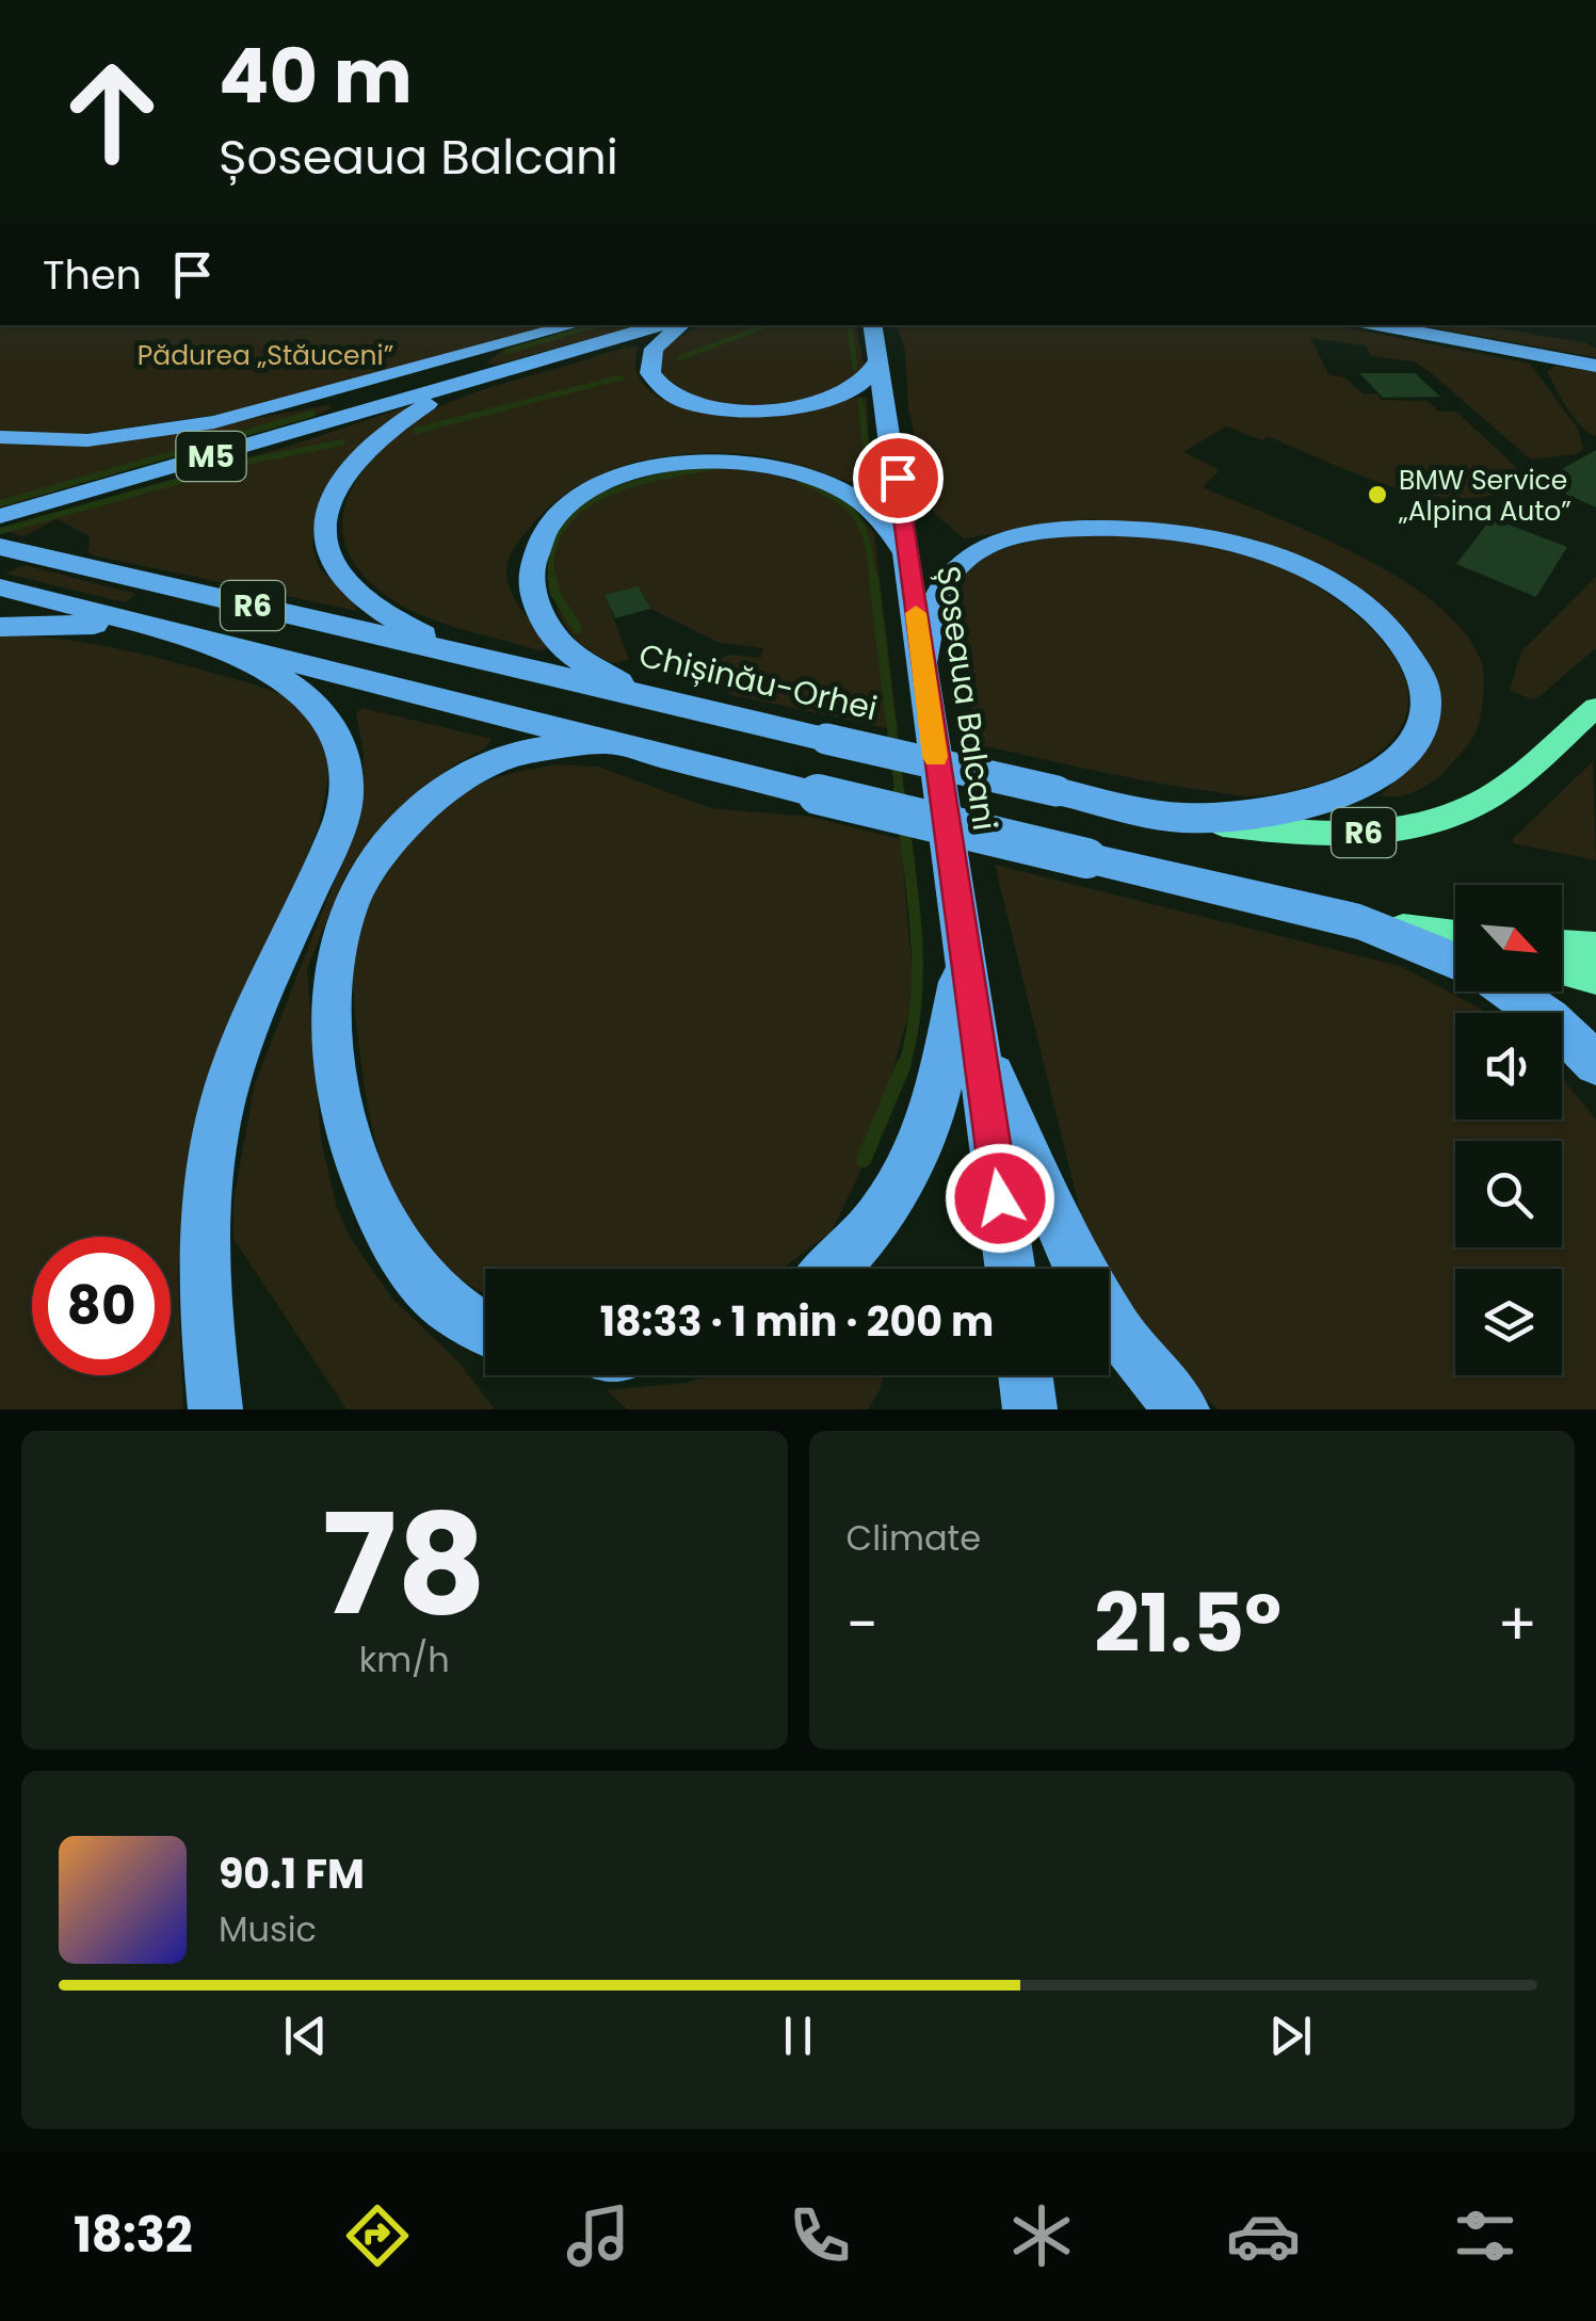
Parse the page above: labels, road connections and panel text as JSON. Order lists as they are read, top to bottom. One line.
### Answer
{"streets":{"highway":["M5","R6","Chișinău-Orhei","Șoseaua Balcani"]},"parks":["Pădurea „Stăuceni”"],"places":["BMW Service „Alpina Auto”"],"north":"bottom right","page":{"turn":["40 m","Șoseaua Balcani"],"then":"Then","limit":"80","trip":"18:33 · 1 min · 200 m","tile":[["78","km/h"],"Climate"],"heat":["−","21.5°","+"],"song":["90.1 FM","Music"],"tabs":"18:32"}}
